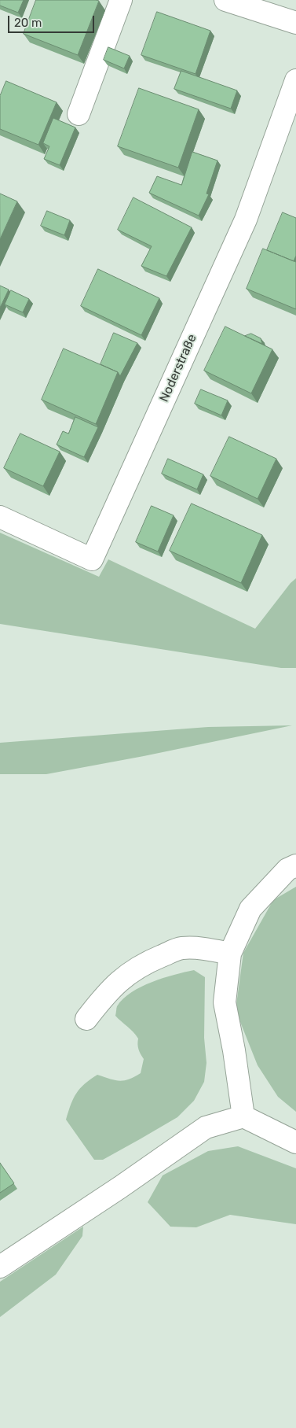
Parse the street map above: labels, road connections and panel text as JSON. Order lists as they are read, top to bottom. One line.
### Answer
{"streets":{"street":["Noderstraße"]},"scale_bar":"20 m"}
